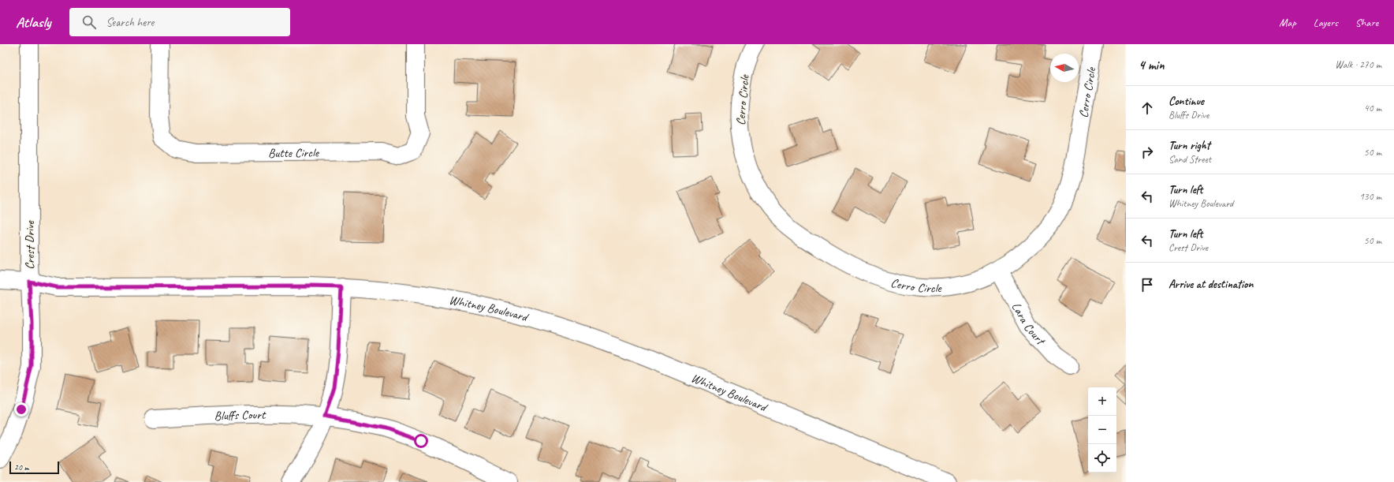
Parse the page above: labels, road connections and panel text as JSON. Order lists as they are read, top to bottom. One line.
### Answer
{"streets":{"street":["Cerro Circle","Butte Circle","Crest Drive","Whitney Boulevard","Lara Court","Bluffs Court"]},"crossings":[["Cerro Circle","Lara Court"],["Crest Drive","Whitney Boulevard"]],"scale_bar":"20 m","north":"left","page":{"header":"Atlasly","search":"Search here","nav":["Map","Layers","Share"],"heading":["4 min","Walk · 270 m"],"list":[["Continue","Bluffs Drive","40 m"],["Turn right","Sand Street","50 m"],["Turn left","Whitney Boulevard","130 m"],["Turn left","Crest Drive","50 m"],"Arrive at destination"],"map_buttons":["+","−"],"scale":"20 m"}}
